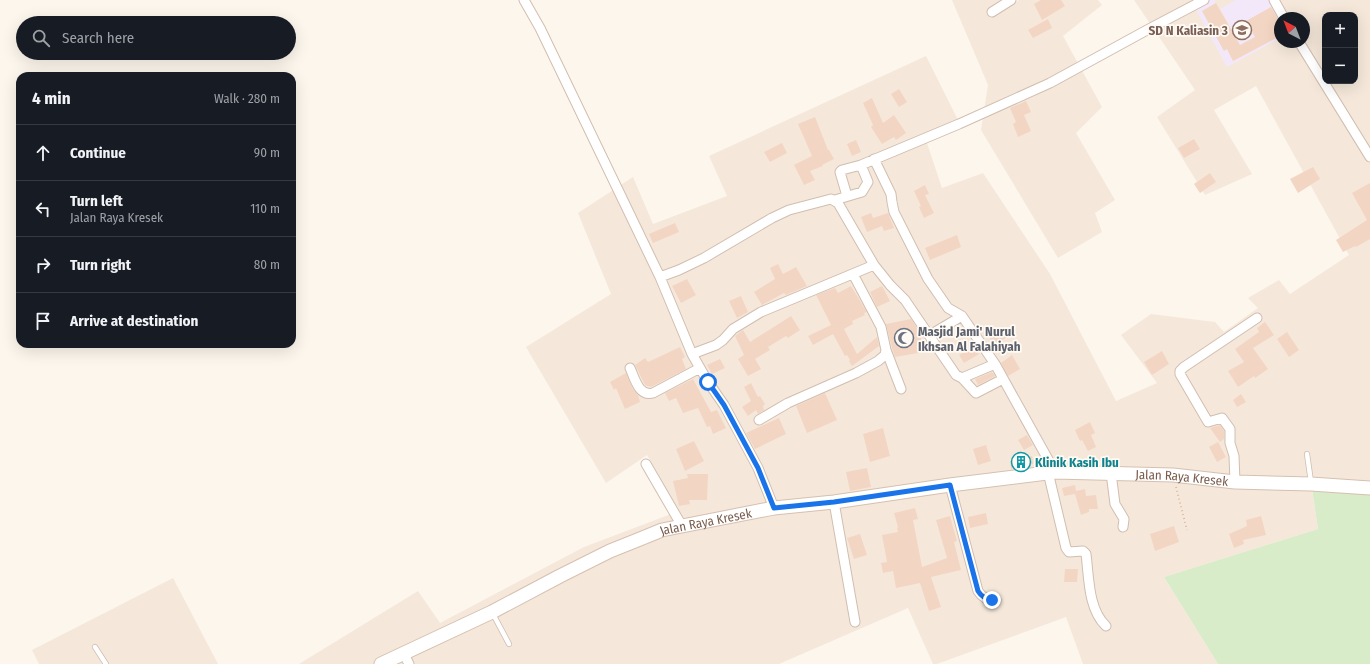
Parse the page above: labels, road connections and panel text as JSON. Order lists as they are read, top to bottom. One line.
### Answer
{"streets":{"main road":["Jalan Raya Kresek"]},"places":{"school or university":["SD N Kaliasin 3"],"mosque":["Masjid Jami' Nurul Ikhsan Al Falahiyah"],"building":["Klinik Kasih Ibu"]},"north":"top left","page":{"map_buttons":["+","−"],"search":"Search here","heading":["4 min","Walk · 280 m"],"list":[["Continue","90 m"],["Turn left","Jalan Raya Kresek","110 m"],["Turn right","80 m"],"Arrive at destination"]}}
